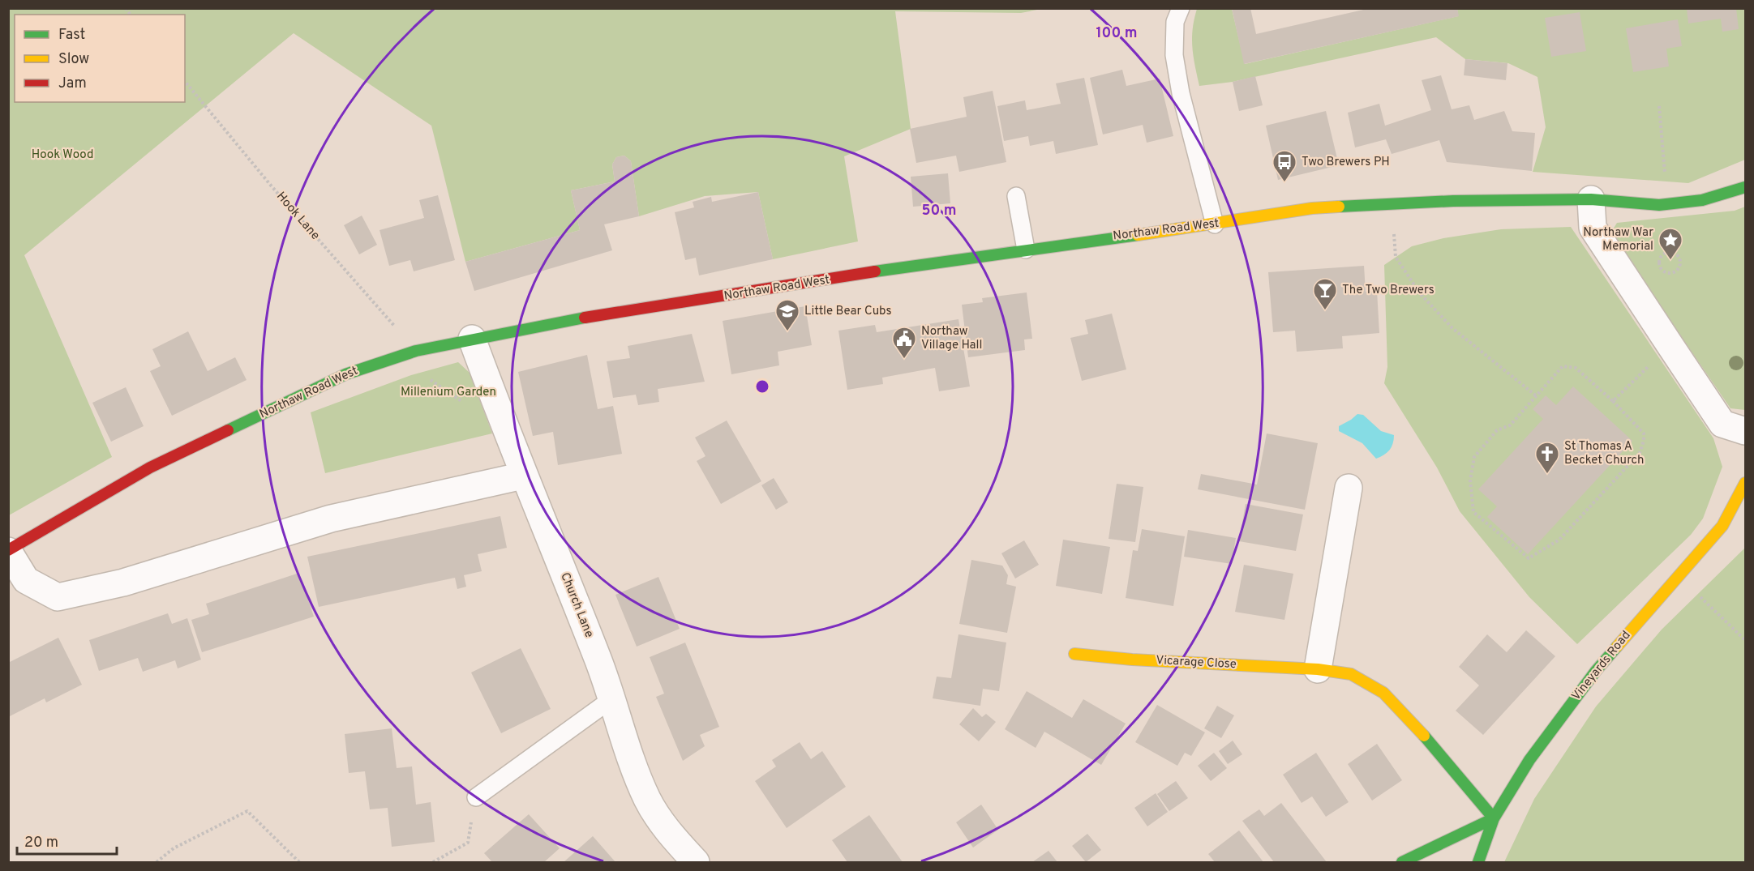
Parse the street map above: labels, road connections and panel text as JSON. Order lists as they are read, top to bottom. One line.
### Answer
{"streets":{"main road":["Northaw Road West","Vicarage Close","Vineyards Road"],"street":["Church Lane"],"path":["Hook Lane"]},"crossings":[["Hook Lane","Northaw Road West"],["Northaw Road West","Church Lane"],["Vicarage Close","Vineyards Road"]],"parks":["Hook Wood","Millenium Garden"],"places":{"bus stop":["Two Brewers PH"],"place":["Northaw War Memorial"],"bar":["The Two Brewers"],"school or university":["Little Bear Cubs"],"public building":["Northaw Village Hall"],"church":["St Thomas A Becket Church"]},"legend":["Fast","Slow","Jam"],"scale_bar":"20 m","rings":["100 m","50 m"]}
